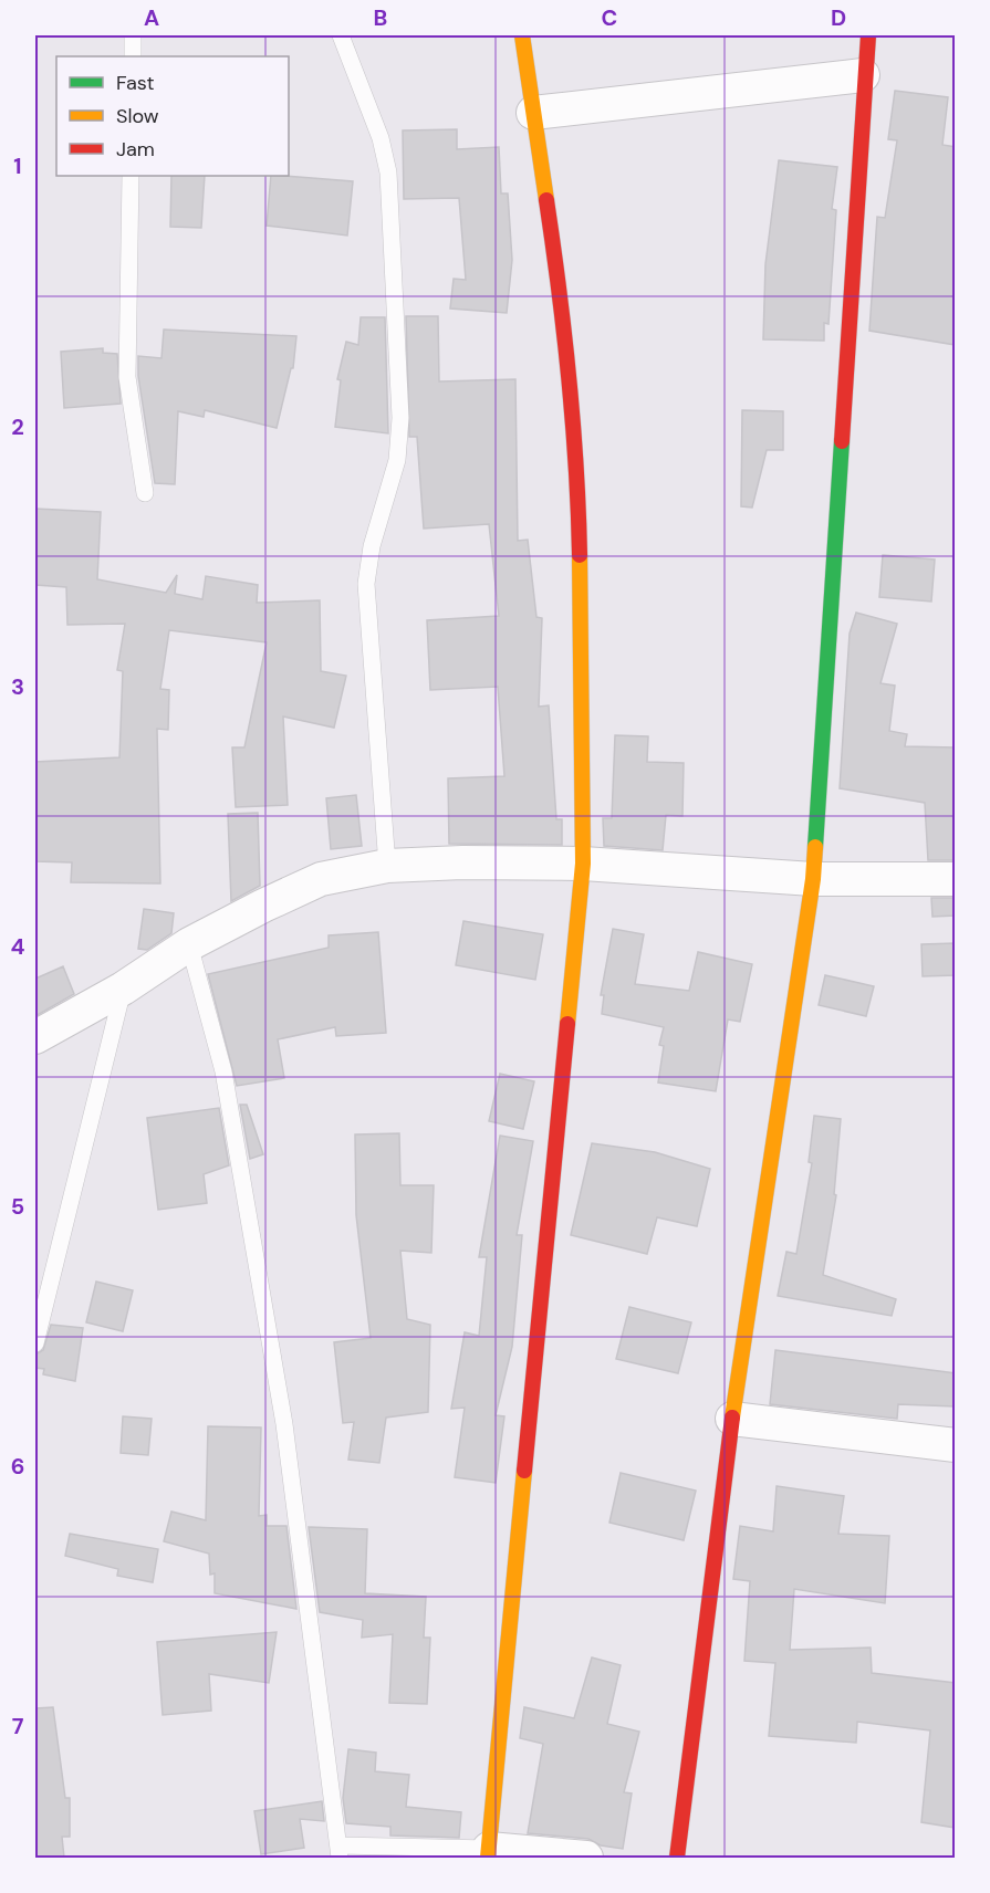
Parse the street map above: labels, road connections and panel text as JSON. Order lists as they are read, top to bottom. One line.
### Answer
{"legend":["Fast","Slow","Jam"],"grid":{"columns":["A","B","C","D"],"rows":["1","2","3","4","5","6","7"]}}
